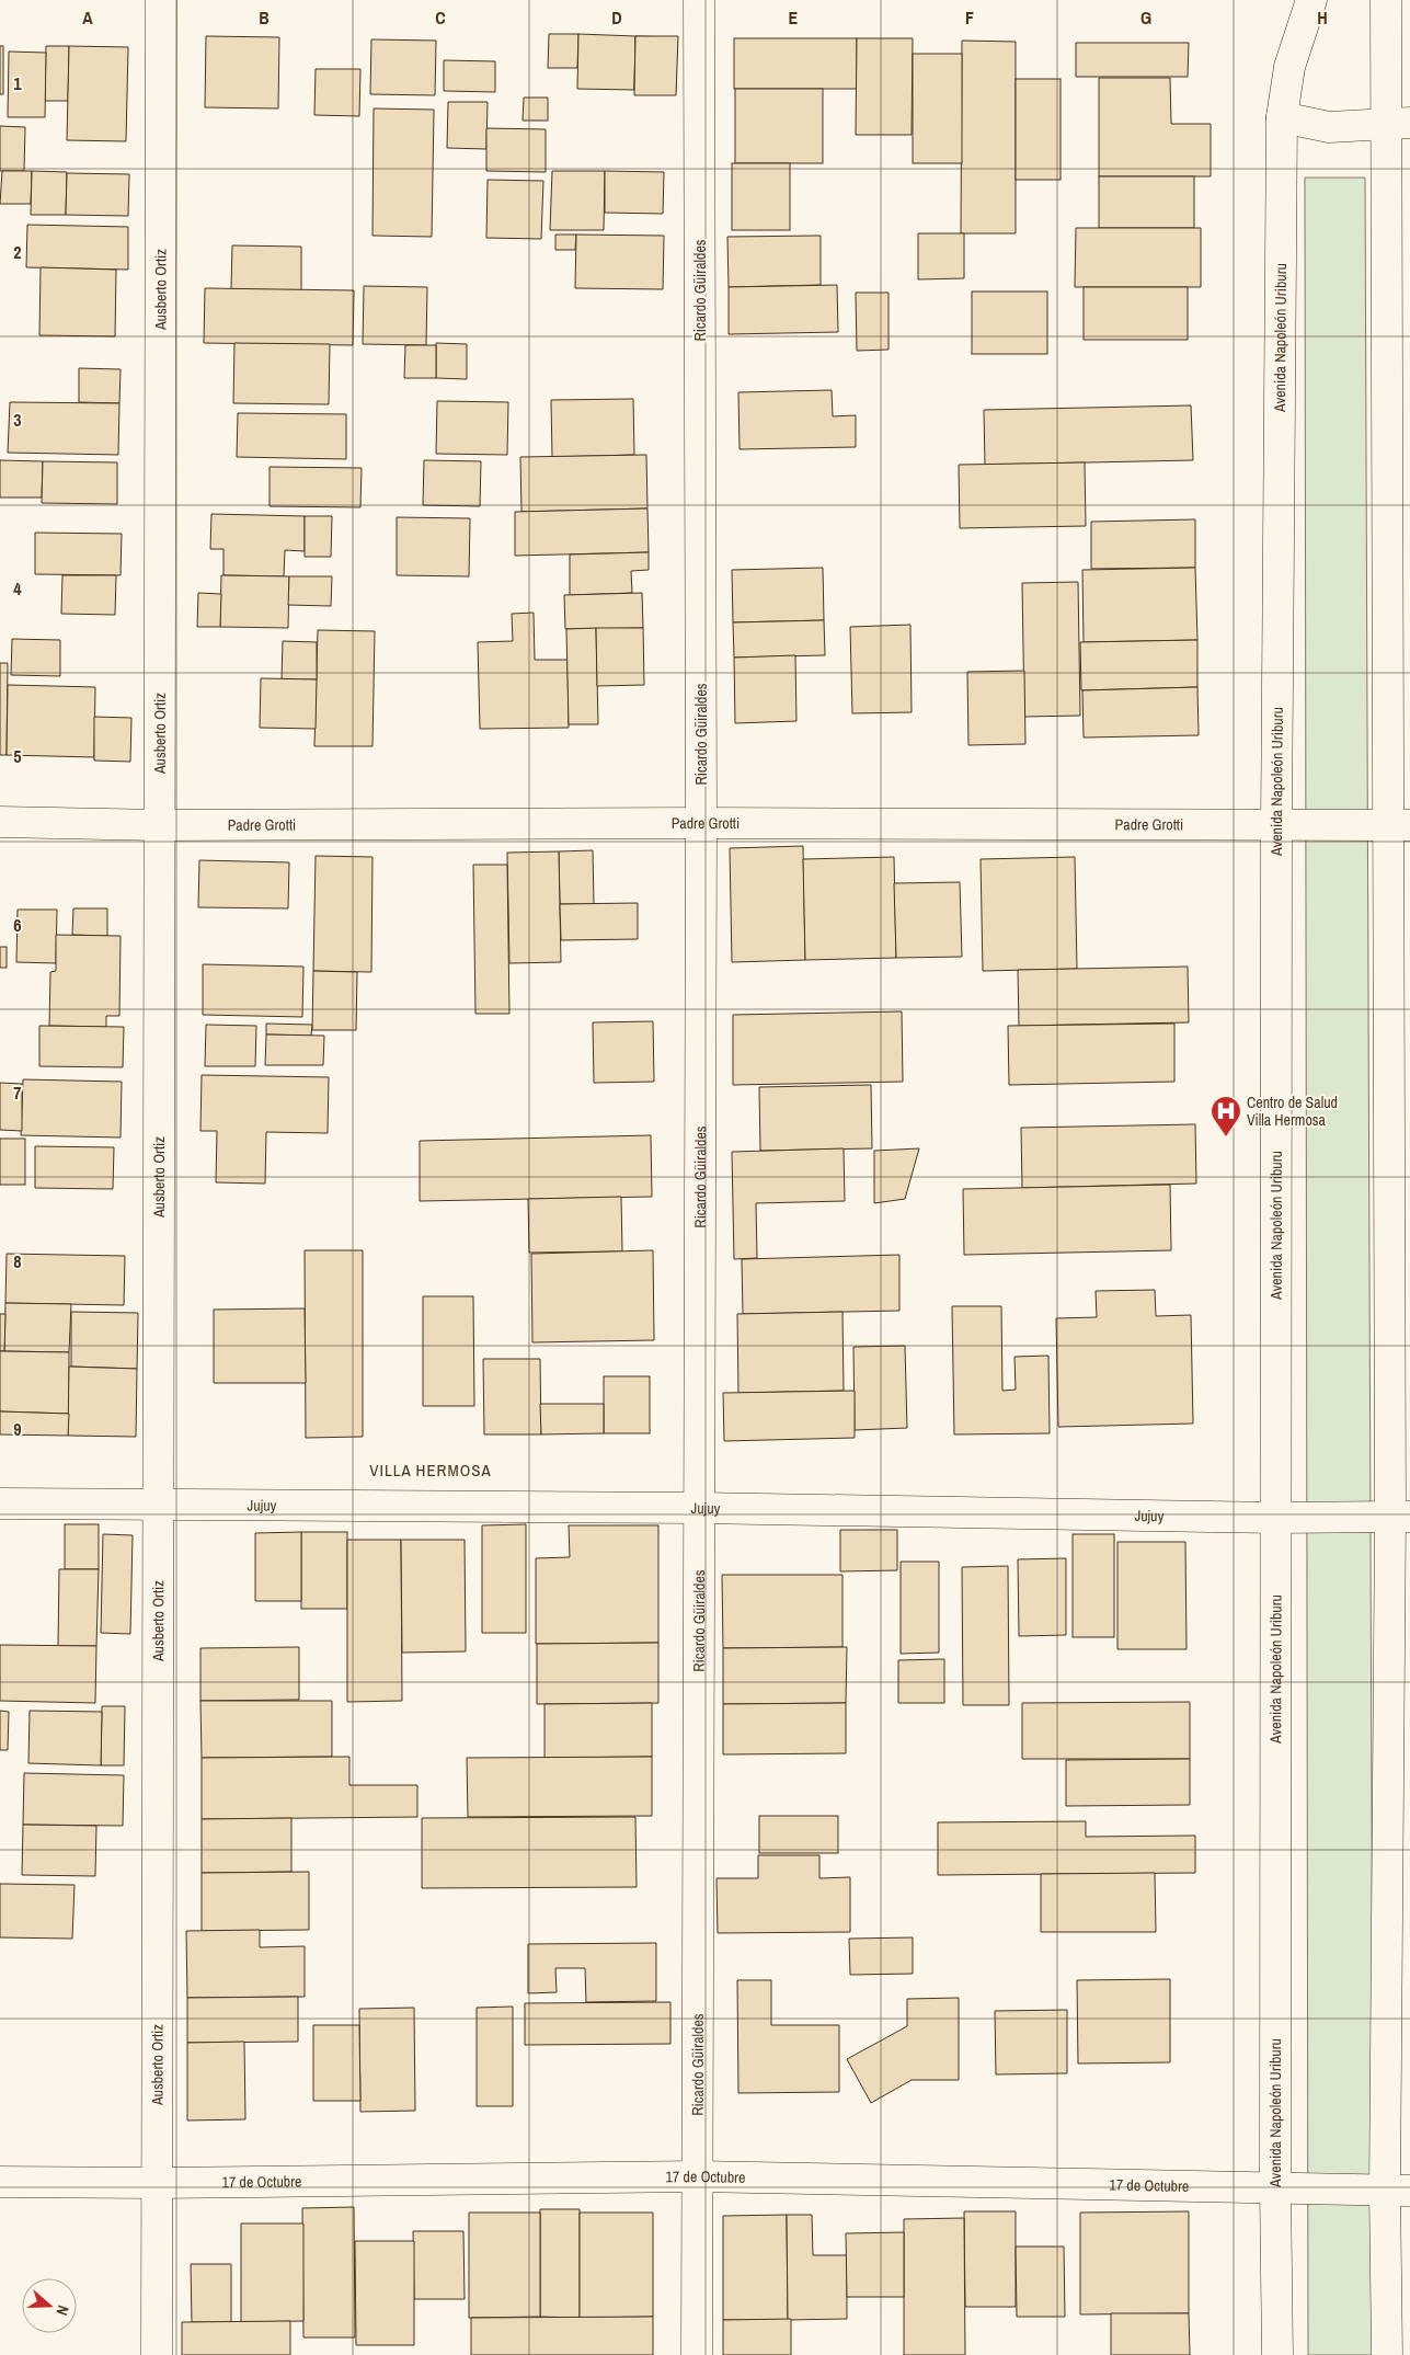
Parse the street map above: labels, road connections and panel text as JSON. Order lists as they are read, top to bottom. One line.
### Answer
{"streets":{"street":["Ausberto Ortiz","Ricardo Güiraldes","Avenida Napoleón Uriburu","Padre Grotti","Jujuy","17 de Octubre"]},"crossings":[["Ausberto Ortiz","Padre Grotti"],["Ausberto Ortiz","Jujuy"],["Ausberto Ortiz","17 de Octubre"],["Ricardo Güiraldes","Padre Grotti"],["Ricardo Güiraldes","Jujuy"],["Ricardo Güiraldes","17 de Octubre"],["Avenida Napoleón Uriburu","Padre Grotti"],["Avenida Napoleón Uriburu","Jujuy"],["Avenida Napoleón Uriburu","17 de Octubre"]],"districts":["VILLA HERMOSA"],"places":{"hospital":["Centro de Salud Villa Hermosa"]},"north":"right","grid":{"columns":["A","B","C","D","E","F","G","H"],"rows":["1","2","3","4","5","6","7","8","9"]}}
